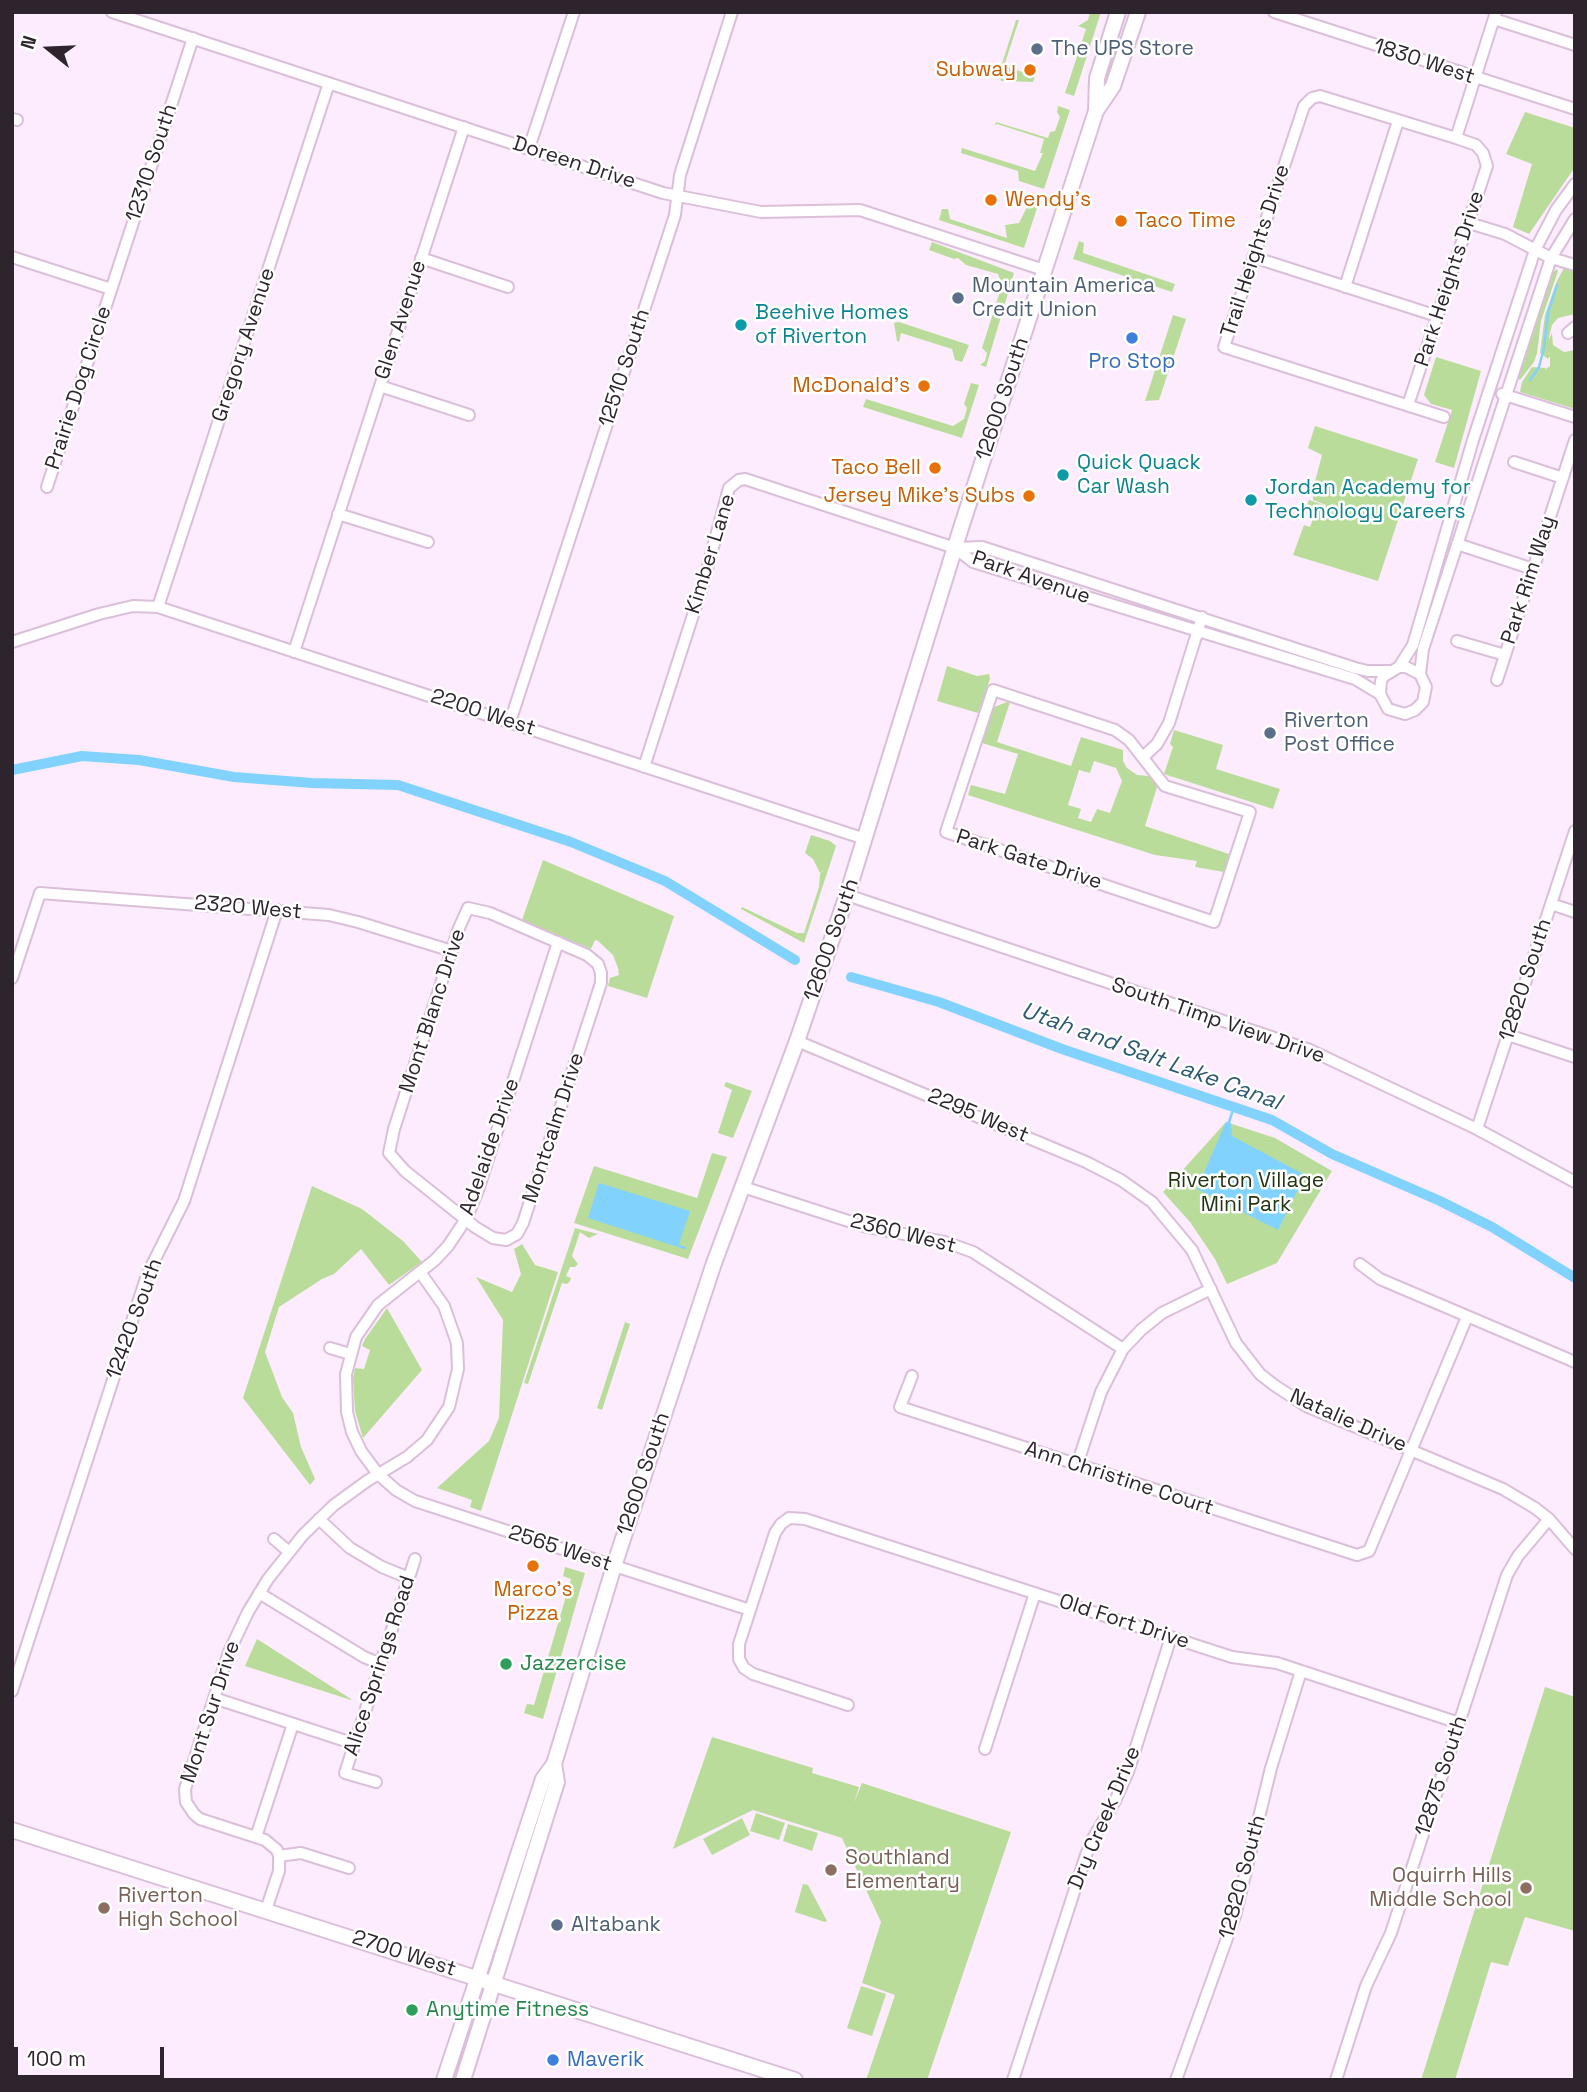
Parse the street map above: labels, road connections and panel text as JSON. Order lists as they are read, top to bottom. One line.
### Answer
{"streets":{"main road":["12600 South","2700 West"],"street":["1830 West","12310 South","Doreen Drive","Trail Heights Drive","Park Heights Drive","Glen Avenue","Gregory Avenue","12510 South","Prairie Dog Circle","Kimber Lane","Park Avenue","Park Rim Way","2200 West","Park Gate Drive","2320 West","12820 South","Mont Blanc Drive","South Timp View Drive","2295 West","Montcalm Drive","Adelaide Drive","2360 West","12420 South","Natalie Drive","Ann Christine Court","2565 West","Old Fort Drive","Alice Springs Road","Mont Sur Drive","12875 South","Dry Creek Drive"]},"crossings":[["12310 South","Doreen Drive"],["12310 South","Prairie Dog Circle"],["Doreen Drive","Glen Avenue"],["Doreen Drive","Gregory Avenue"],["Doreen Drive","12510 South"],["Doreen Drive","12600 South"],["Trail Heights Drive","Park Heights Drive"],["Glen Avenue","2200 West"],["Gregory Avenue","2200 West"],["12510 South","2200 West"],["12600 South","Kimber Lane"],["12600 South","Park Avenue"],["12600 South","2200 West"],["12600 South","South Timp View Drive"],["12600 South","2295 West"],["12600 South","2360 West"],["12600 South","2565 West"],["12600 South","2700 West"],["Kimber Lane","Park Avenue"],["Kimber Lane","2200 West"],["2320 West","Mont Blanc Drive"],["2320 West","12420 South"],["12820 South","South Timp View Drive"],["12820 South","Old Fort Drive"],["Mont Blanc Drive","Montcalm Drive"],["Mont Blanc Drive","Adelaide Drive"],["2295 West","Natalie Drive"],["Montcalm Drive","Adelaide Drive"],["Adelaide Drive","2565 West"],["Adelaide Drive","Mont Sur Drive"],["Natalie Drive","Ann Christine Court"],["Natalie Drive","12875 South"],["2565 West","Old Fort Drive"],["2565 West","Mont Sur Drive"],["Old Fort Drive","12875 South"],["Old Fort Drive","Dry Creek Drive"]],"water":["Utah and Salt Lake Canal"],"parks":["Riverton Village Mini Park"],"places":["The UPS Store","Subway","Wendy's","Taco Time","Mountain America Credit Union","Beehive Homes of Riverton","Pro Stop","McDonald's","Taco Bell","Quick Quack Car Wash","Jersey Mike's Subs","Jordan Academy for Technology Careers","Riverton Post Office","Marco's Pizza","Jazzercise","Southland Elementary","Oquirrh Hills Middle School","Riverton High School","Altabank","Anytime Fitness","Maverik"],"scale_bar":"100 m","north":"left"}
